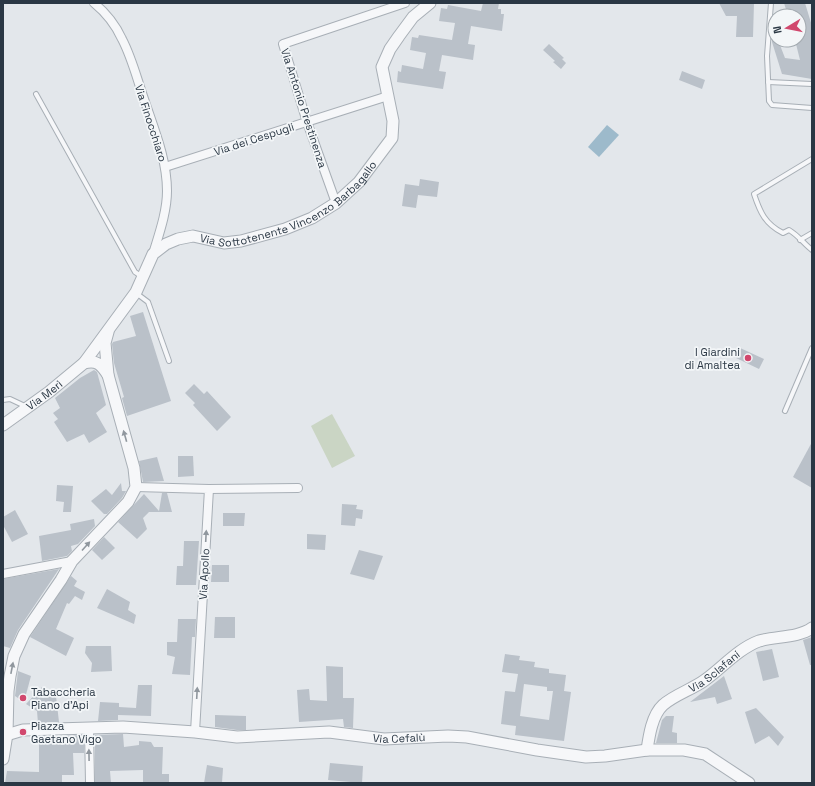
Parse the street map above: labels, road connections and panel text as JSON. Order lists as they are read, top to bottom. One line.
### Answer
{"streets":{"street":["Via Antonio Prestinenza","Via Finocchiaro","Via dei Cespugli","Via Sottotenente Vincenzo Barbagallo","Via Merì","Via Apollo","Via Sclafani","Via Cefalù"]},"crossings":[["Via Antonio Prestinenza","Via dei Cespugli"],["Via Antonio Prestinenza","Via Sottotenente Vincenzo Barbagallo"],["Via Finocchiaro","Via dei Cespugli"],["Via Finocchiaro","Via Sottotenente Vincenzo Barbagallo"],["Via dei Cespugli","Via Sottotenente Vincenzo Barbagallo"],["Via Apollo","Via Cefalù"],["Via Sclafani","Via Cefalù"]],"one_way":["Via Apollo"],"places":["I Giardini di Amaltea","Tabaccheria Piano d'Api","Piazza Gaetano Vigo"],"north":"left"}
